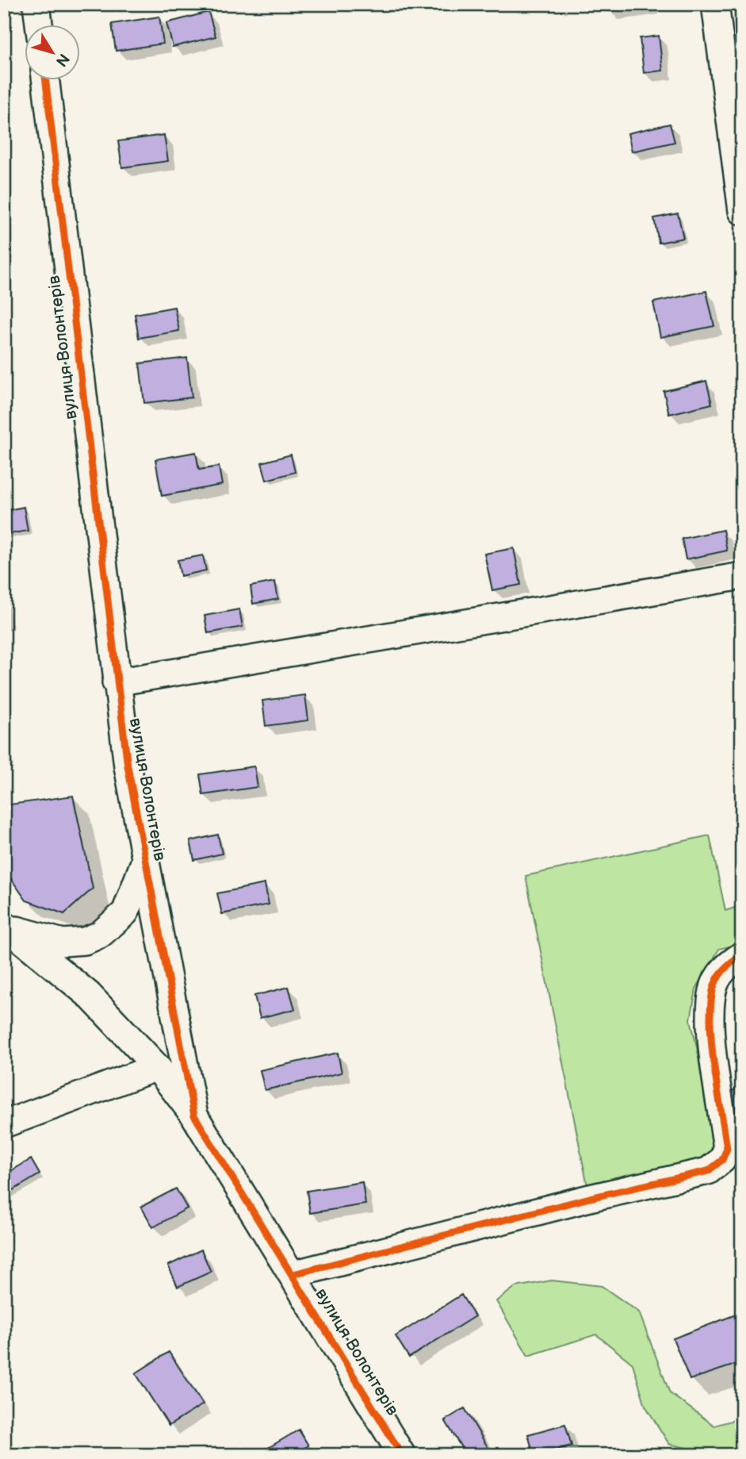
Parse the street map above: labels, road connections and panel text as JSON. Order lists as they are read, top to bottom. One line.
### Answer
{"streets":{"street":["вулиця Волонтерів"]},"north":"bottom right"}
